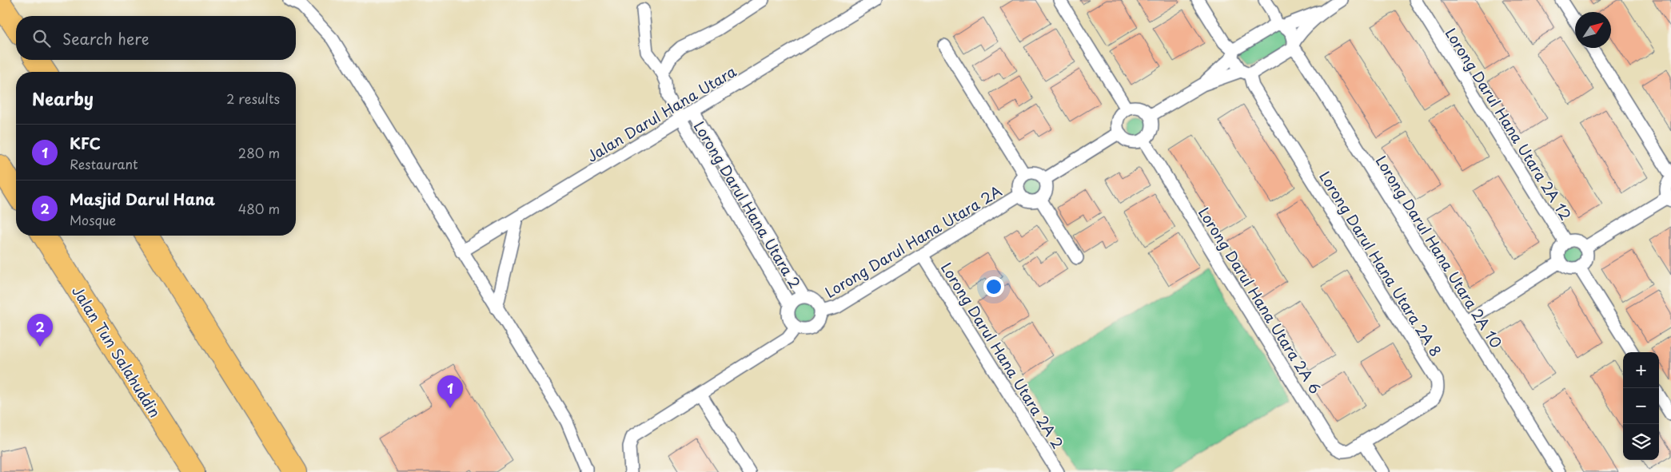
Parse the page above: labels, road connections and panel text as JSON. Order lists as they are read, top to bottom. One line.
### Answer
{"streets":{"highway":["Jalan Tun Salahuddin"],"street":["Jalan Darul Hana Utara","Lorong Darul Hana Utara 2A 12","Lorong Darul Hana Utara 2","Lorong Darul Hana Utara 2A","Lorong Darul Hana Utara 2A 10","Lorong Darul Hana Utara 2A 8","Lorong Darul Hana Utara 2A 6","Lorong Darul Hana Utara 2A 2"]},"crossings":[["Jalan Darul Hana Utara","Lorong Darul Hana Utara 2"],["Lorong Darul Hana Utara 2","Lorong Darul Hana Utara 2A"],["Lorong Darul Hana Utara 2A","Lorong Darul Hana Utara 2A 2"],["Lorong Darul Hana Utara 2A 8","Lorong Darul Hana Utara 2A 6"]],"north":"top right","page":{"search":"Search here","heading":["Nearby","2 results"],"list":[{"mark":"1","name":"KFC","note":"Restaurant","value":"280 m"},{"mark":"2","name":"Masjid Darul Hana","note":"Mosque","value":"480 m"}],"pins":["2","1"],"map_buttons":["+","−"]}}
